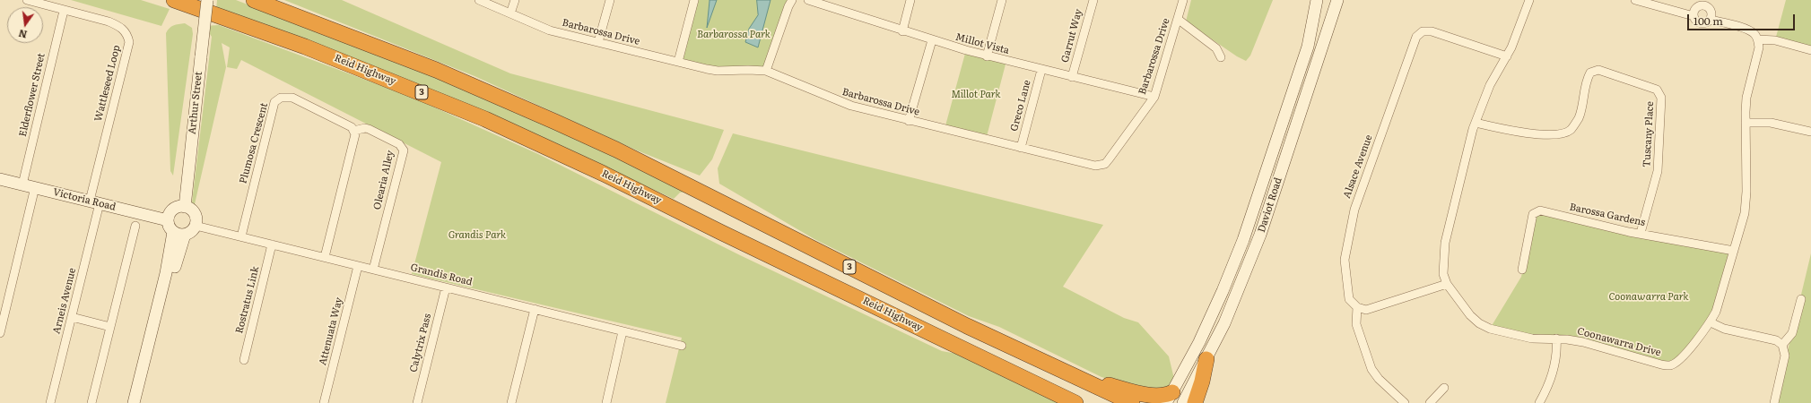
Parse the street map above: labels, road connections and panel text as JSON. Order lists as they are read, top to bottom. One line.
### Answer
{"streets":{"highway":["Reid Highway","3"],"street":["Barbarossa Drive","Garrut Way","Millot Vista","Wattleseed Loop","Elderflower Street","Arthur Street","Greco Lane","Tuscany Place","Plumosa Crescent","Alsace Avenue","Olearia Alley","Victoria Road","Daviot Road","Barossa Gardens","Grandis Road","Rostratus Link","Arneis Avenue","Attenuata Way","Coonawarra Drive","Calytrix Pass"]},"crossings":[["Barbarossa Drive","Millot Vista"],["Barbarossa Drive","Greco Lane"],["Garrut Way","Millot Vista"],["Millot Vista","Greco Lane"],["Wattleseed Loop","Elderflower Street"],["Wattleseed Loop","Victoria Road"],["Wattleseed Loop","Arneis Avenue"],["Elderflower Street","Victoria Road"],["Arthur Street","Victoria Road"],["Arthur Street","Grandis Road"],["Tuscany Place","Barossa Gardens"],["Tuscany Place","Coonawarra Drive"],["Plumosa Crescent","Olearia Alley"],["Plumosa Crescent","Grandis Road"],["Alsace Avenue","Coonawarra Drive"],["Olearia Alley","Grandis Road"],["Victoria Road","Grandis Road"],["Victoria Road","Arneis Avenue"],["Barossa Gardens","Coonawarra Drive"],["Grandis Road","Rostratus Link"],["Grandis Road","Attenuata Way"],["Grandis Road","Calytrix Pass"]],"parks":["Barbarossa Park","Millot Park","Grandis Park","Coonawarra Park"],"scale_bar":"100 m","north":"bottom"}
